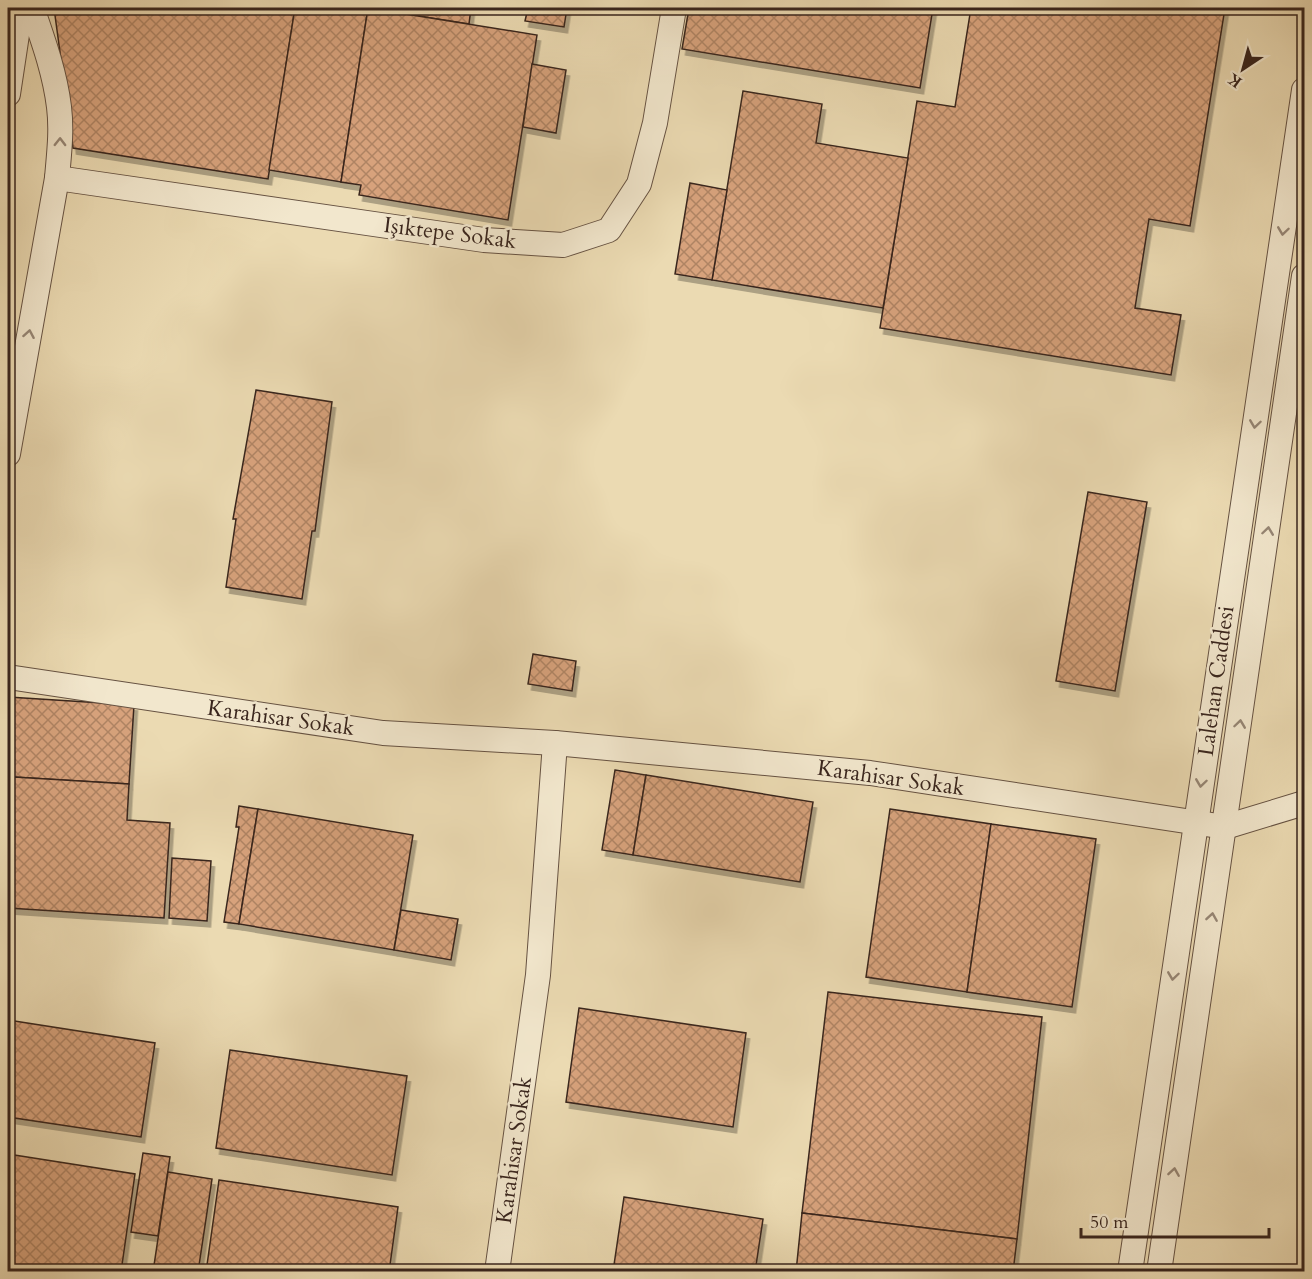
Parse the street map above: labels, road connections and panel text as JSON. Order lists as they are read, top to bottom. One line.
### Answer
{"streets":{"street":["Işıktepe Sokak","Lalehan Caddesi","Karahisar Sokak"]},"crossings":[["Lalehan Caddesi","Karahisar Sokak"]],"scale_bar":"50 m","north":"bottom left"}
